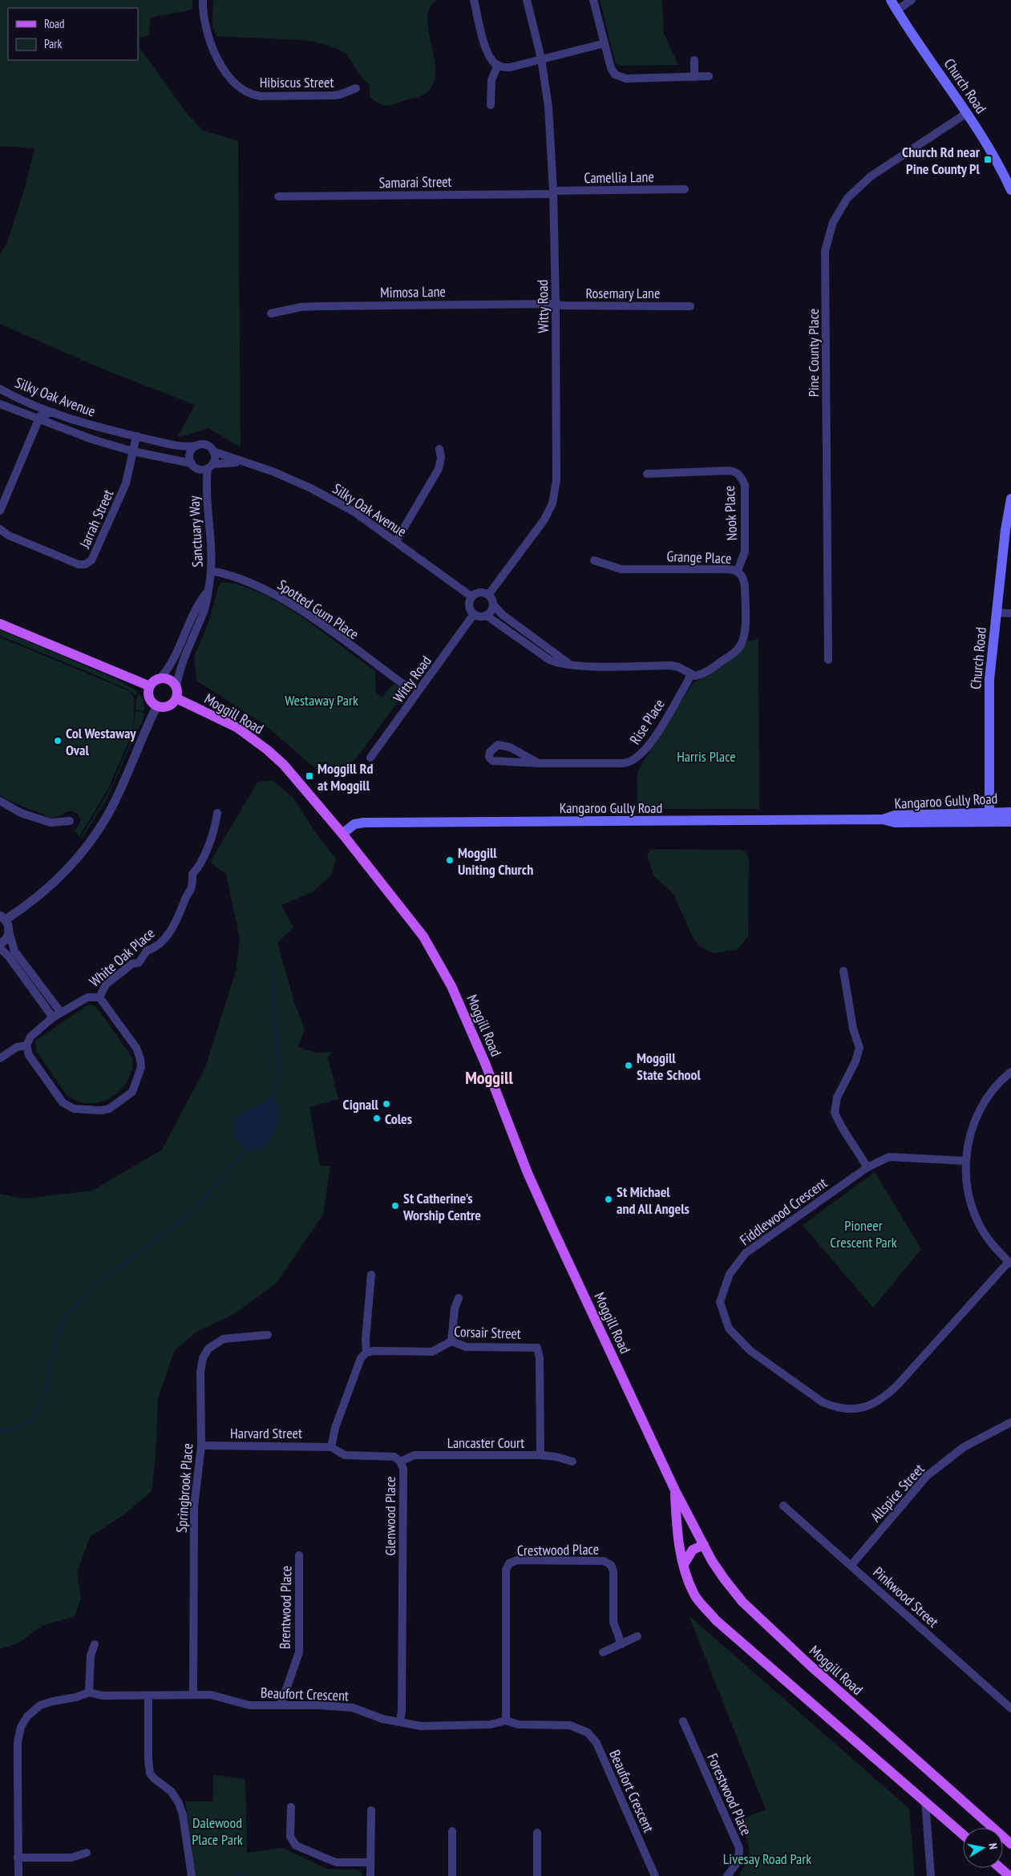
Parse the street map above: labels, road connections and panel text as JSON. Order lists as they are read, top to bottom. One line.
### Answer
{"streets":{"main road":["Church Road","Moggill Road","Kangaroo Gully Road"],"street":["Hibiscus Street","Camellia Lane","Samarai Street","Mimosa Lane","Rosemary Lane","Witty Road","Pine County Place","Silky Oak Avenue","Nook Place","Jarrah Street","Sanctuary Way","Grange Place","Spotted Gum Place","Rise Place","White Oak Place","Fiddlewood Crescent","Corsair Street","Harvard Street","Lancaster Court","Springbrook Place","Allspice Street","Glenwood Place","Crestwood Place","Pinkwood Street","Brentwood Place","Beaufort Crescent","Forestwood Place"]},"crossings":[["Church Road","Pine County Place"],["Church Road","Kangaroo Gully Road"],["Camellia Lane","Samarai Street"],["Camellia Lane","Witty Road"],["Samarai Street","Witty Road"],["Mimosa Lane","Rosemary Lane"],["Mimosa Lane","Witty Road"],["Rosemary Lane","Witty Road"],["Witty Road","Silky Oak Avenue"],["Silky Oak Avenue","Jarrah Street"],["Silky Oak Avenue","Sanctuary Way"],["Nook Place","Grange Place"],["Sanctuary Way","Spotted Gum Place"],["Sanctuary Way","Moggill Road"],["Grange Place","Rise Place"],["Moggill Road","Kangaroo Gully Road"],["Corsair Street","Lancaster Court"],["Harvard Street","Springbrook Place"],["Harvard Street","Glenwood Place"],["Lancaster Court","Glenwood Place"],["Springbrook Place","Beaufort Crescent"],["Allspice Street","Pinkwood Street"],["Glenwood Place","Beaufort Crescent"],["Crestwood Place","Beaufort Crescent"],["Brentwood Place","Beaufort Crescent"]],"districts":["Moggill"],"parks":["Westaway Park","Harris Place","Pioneer Crescent Park","Dalewood Place Park","Livesay Road Park"],"places":{"transit":["Church Rd near Pine County Pl","Moggill Rd at Moggill"],"other":["Col Westaway Oval","Moggill Uniting Church","Moggill State School","Cignall","Coles","St Michael and All Angels","St Catherine's Worship Centre"]},"legend":["Road","Park"],"north":"right"}
